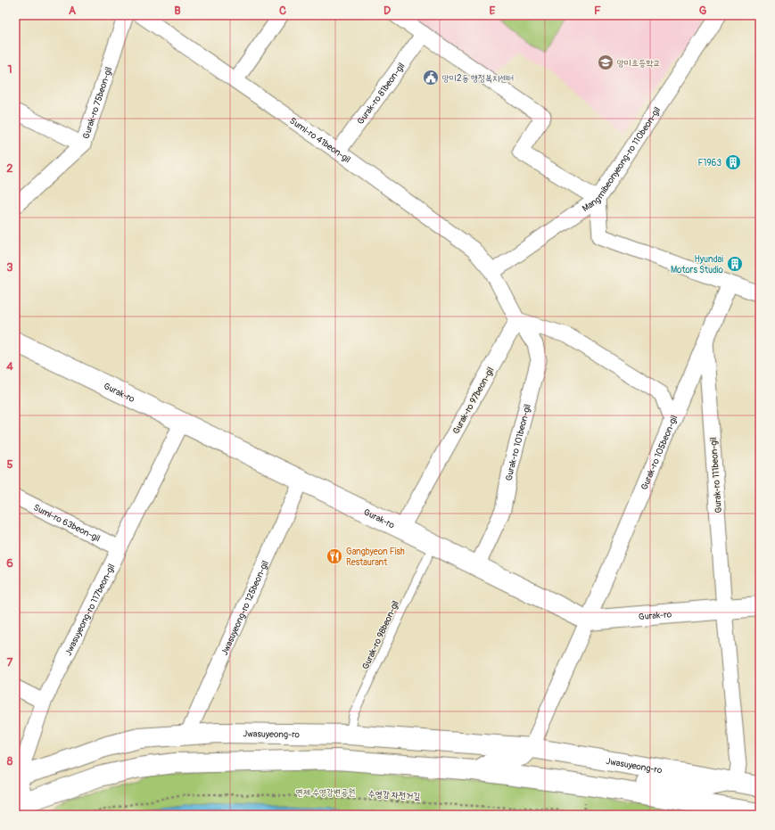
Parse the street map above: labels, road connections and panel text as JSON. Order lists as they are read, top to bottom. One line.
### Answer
{"streets":{"main road":["Gurak-ro","Jwasuyeong-ro"],"street":["Gurak-ro 81beon-gil","Gurak-ro 75beon-gil","Sumi-ro 41beon-gil","Mangmibeonyeong-ro 110beon-gil","Gurak-ro 97beon-gil","Gurak-ro 101beon-gil","Gurak-ro 105beon-gil","Gurak-ro 111beon-gil","Sumi-ro 63beon-gil","Jwasuyeong-ro 125beon-gil","Jwasuyeong-ro 117beon-gil"],"lane":["Gurak-ro 98beon-gil"],"path":["수영강 자전거길"]},"crossings":[["Gurak-ro 81beon-gil","Sumi-ro 41beon-gil"],["Sumi-ro 41beon-gil","Mangmibeonyeong-ro 110beon-gil"],["Gurak-ro","Gurak-ro 97beon-gil"],["Gurak-ro","Gurak-ro 101beon-gil"],["Gurak-ro","Gurak-ro 105beon-gil"],["Gurak-ro","Gurak-ro 111beon-gil"],["Gurak-ro","Jwasuyeong-ro 125beon-gil"],["Gurak-ro","Jwasuyeong-ro 117beon-gil"],["Gurak-ro","Gurak-ro 98beon-gil"],["Gurak-ro 97beon-gil","Gurak-ro 101beon-gil"],["Gurak-ro 105beon-gil","Gurak-ro 111beon-gil"],["Sumi-ro 63beon-gil","Jwasuyeong-ro 117beon-gil"],["Jwasuyeong-ro 125beon-gil","Jwasuyeong-ro"],["Jwasuyeong-ro 117beon-gil","Jwasuyeong-ro"],["Gurak-ro 98beon-gil","Jwasuyeong-ro"]],"parks":["연제 수영강변공원"],"places":{"school or university":["망미초등학교"],"public building":["망미2동 행정복지센터"],"building":["F1963","Hyundai Motors Studio"],"restaurant":["Gangbyeon Fish Restaurant"]},"grid":{"columns":["A","B","C","D","E","F","G"],"rows":["1","2","3","4","5","6","7","8"]}}
